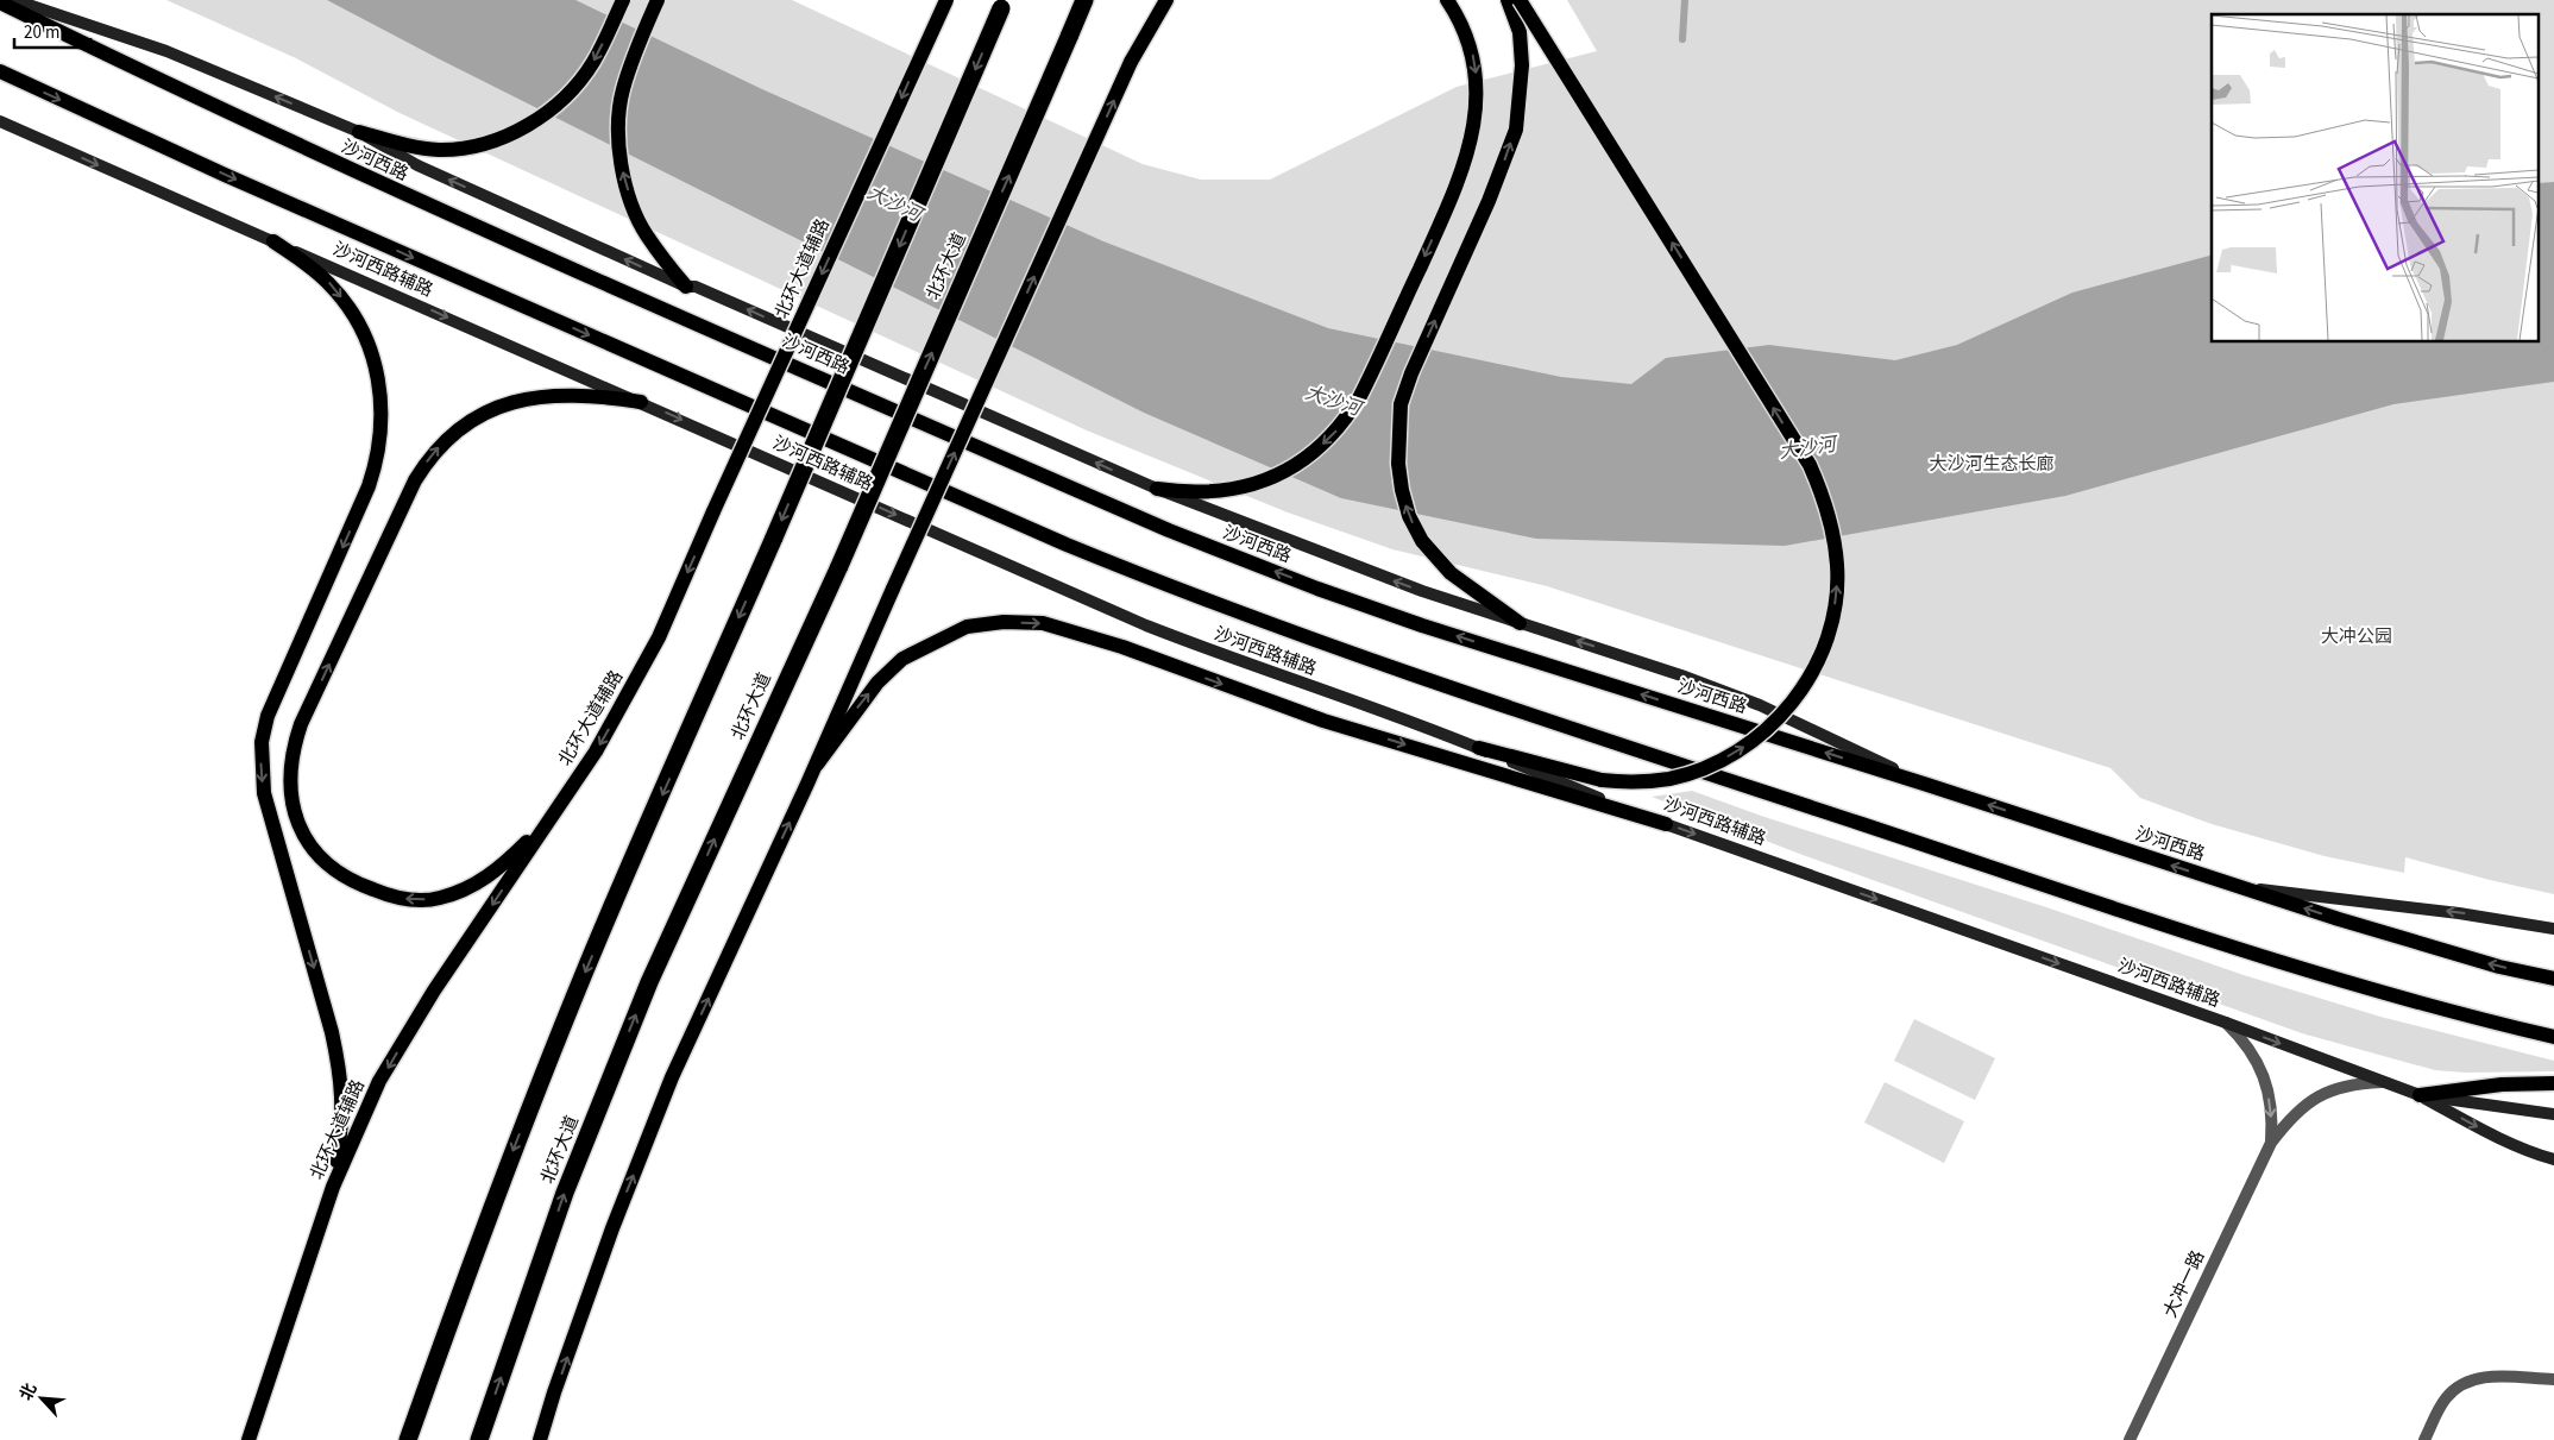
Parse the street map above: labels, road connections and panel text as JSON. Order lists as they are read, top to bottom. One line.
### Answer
{"streets":{"highway":["北环大道"],"main road":["沙河西路","北环大道辅路","沙河西路辅路"],"street":["大冲一路"]},"crossings":[["沙河西路辅路","大冲一路"]],"one_way":["北环大道辅路"],"water":["大沙河"],"parks":["大沙河生态长廊","大冲公园"],"scale_bar":"20 m","north":"top left"}
